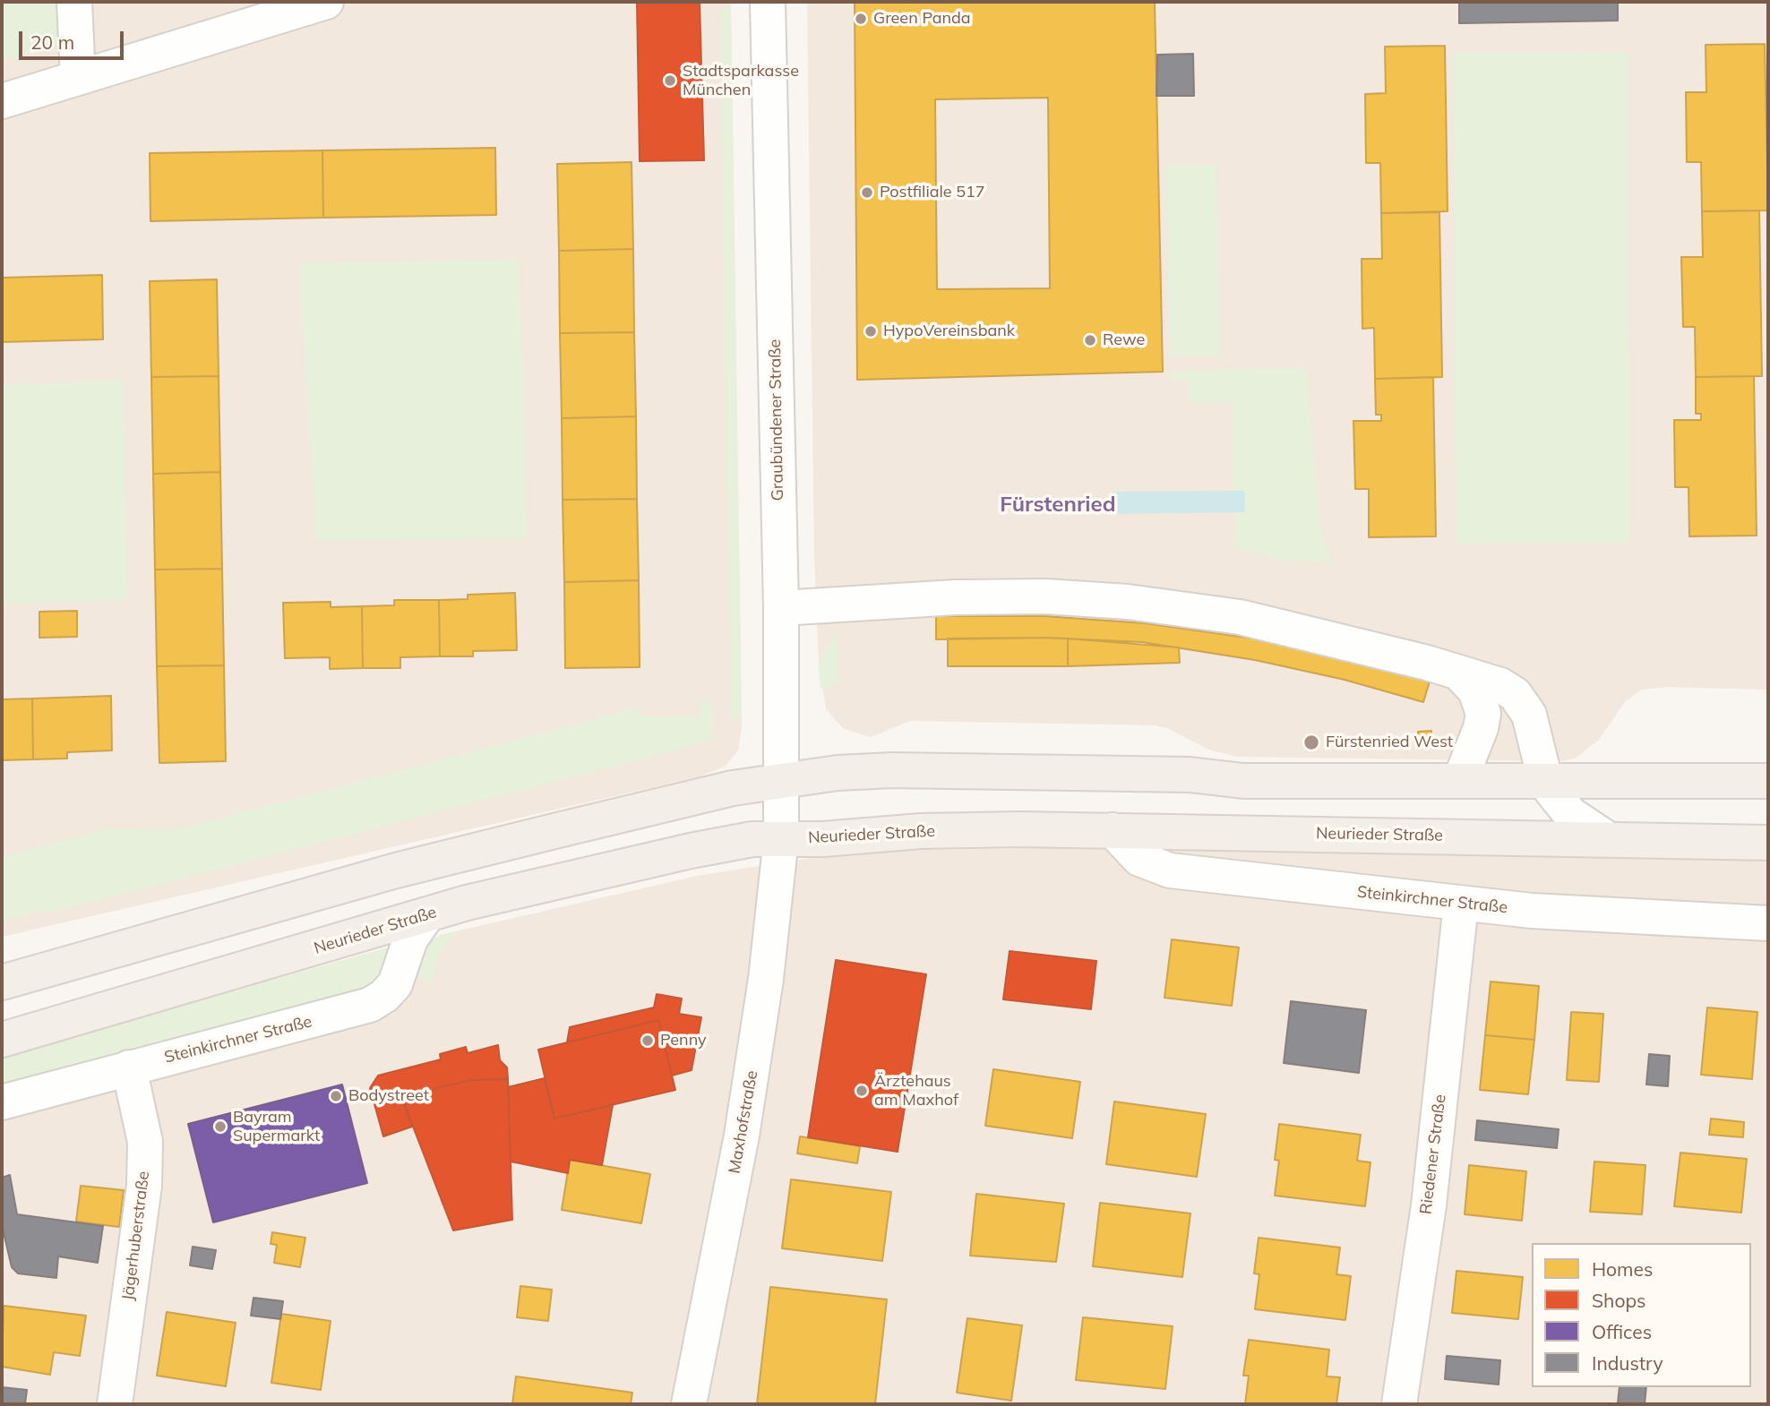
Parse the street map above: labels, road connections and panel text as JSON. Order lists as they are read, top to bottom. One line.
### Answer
{"streets":{"main road":["Neurieder Straße"],"street":["Graubündener Straße","Steinkirchner Straße","Maxhofstraße","Riedener Straße","Jägerhuberstraße"]},"crossings":[["Graubündener Straße","Neurieder Straße"],["Graubündener Straße","Maxhofstraße"],["Neurieder Straße","Steinkirchner Straße"],["Neurieder Straße","Maxhofstraße"],["Steinkirchner Straße","Riedener Straße"],["Steinkirchner Straße","Jägerhuberstraße"]],"districts":["Fürstenried"],"places":["Green Panda","Stadtsparkasse München","Postfiliale 517","HypoVereinsbank","Rewe","Fürstenried West","Penny","Ärztehaus am Maxhof","Bodystreet","Bayram Supermarkt"],"legend":["Homes","Shops","Offices","Industry"],"scale_bar":"20 m"}
